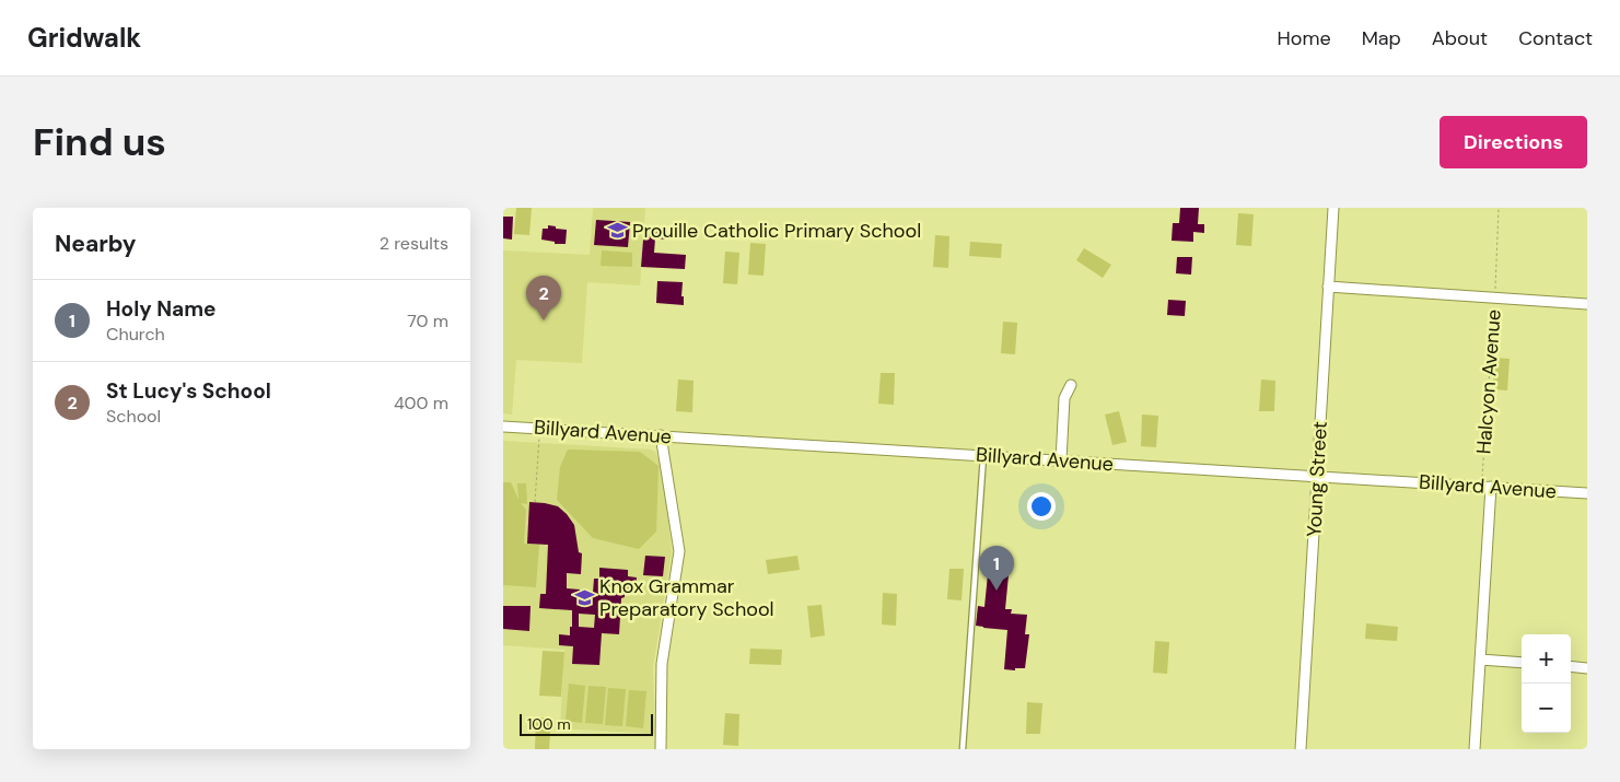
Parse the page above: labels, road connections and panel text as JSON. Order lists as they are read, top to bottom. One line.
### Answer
{"streets":{"street":["Billyard Avenue","Young Street"],"path":["Halcyon Avenue"]},"crossings":[["Halcyon Avenue","Billyard Avenue"],["Billyard Avenue","Young Street"]],"places":{"school or university":["Prouille Catholic Primary School","Knox Grammar Preparatory School"]},"scale_bar":"100 m","page":{"header":"Gridwalk","nav":["Home","Map","About","Contact"],"buttons":"Directions","title":"Find us","heading":["Nearby","2 results"],"pins":["2","1"],"list":[{"mark":"1","name":"Holy Name","note":"Church","value":"70 m"},{"mark":"2","name":"St Lucy's School","note":"School","value":"400 m"}],"map_buttons":["+","−"],"scale":"100 m"}}
